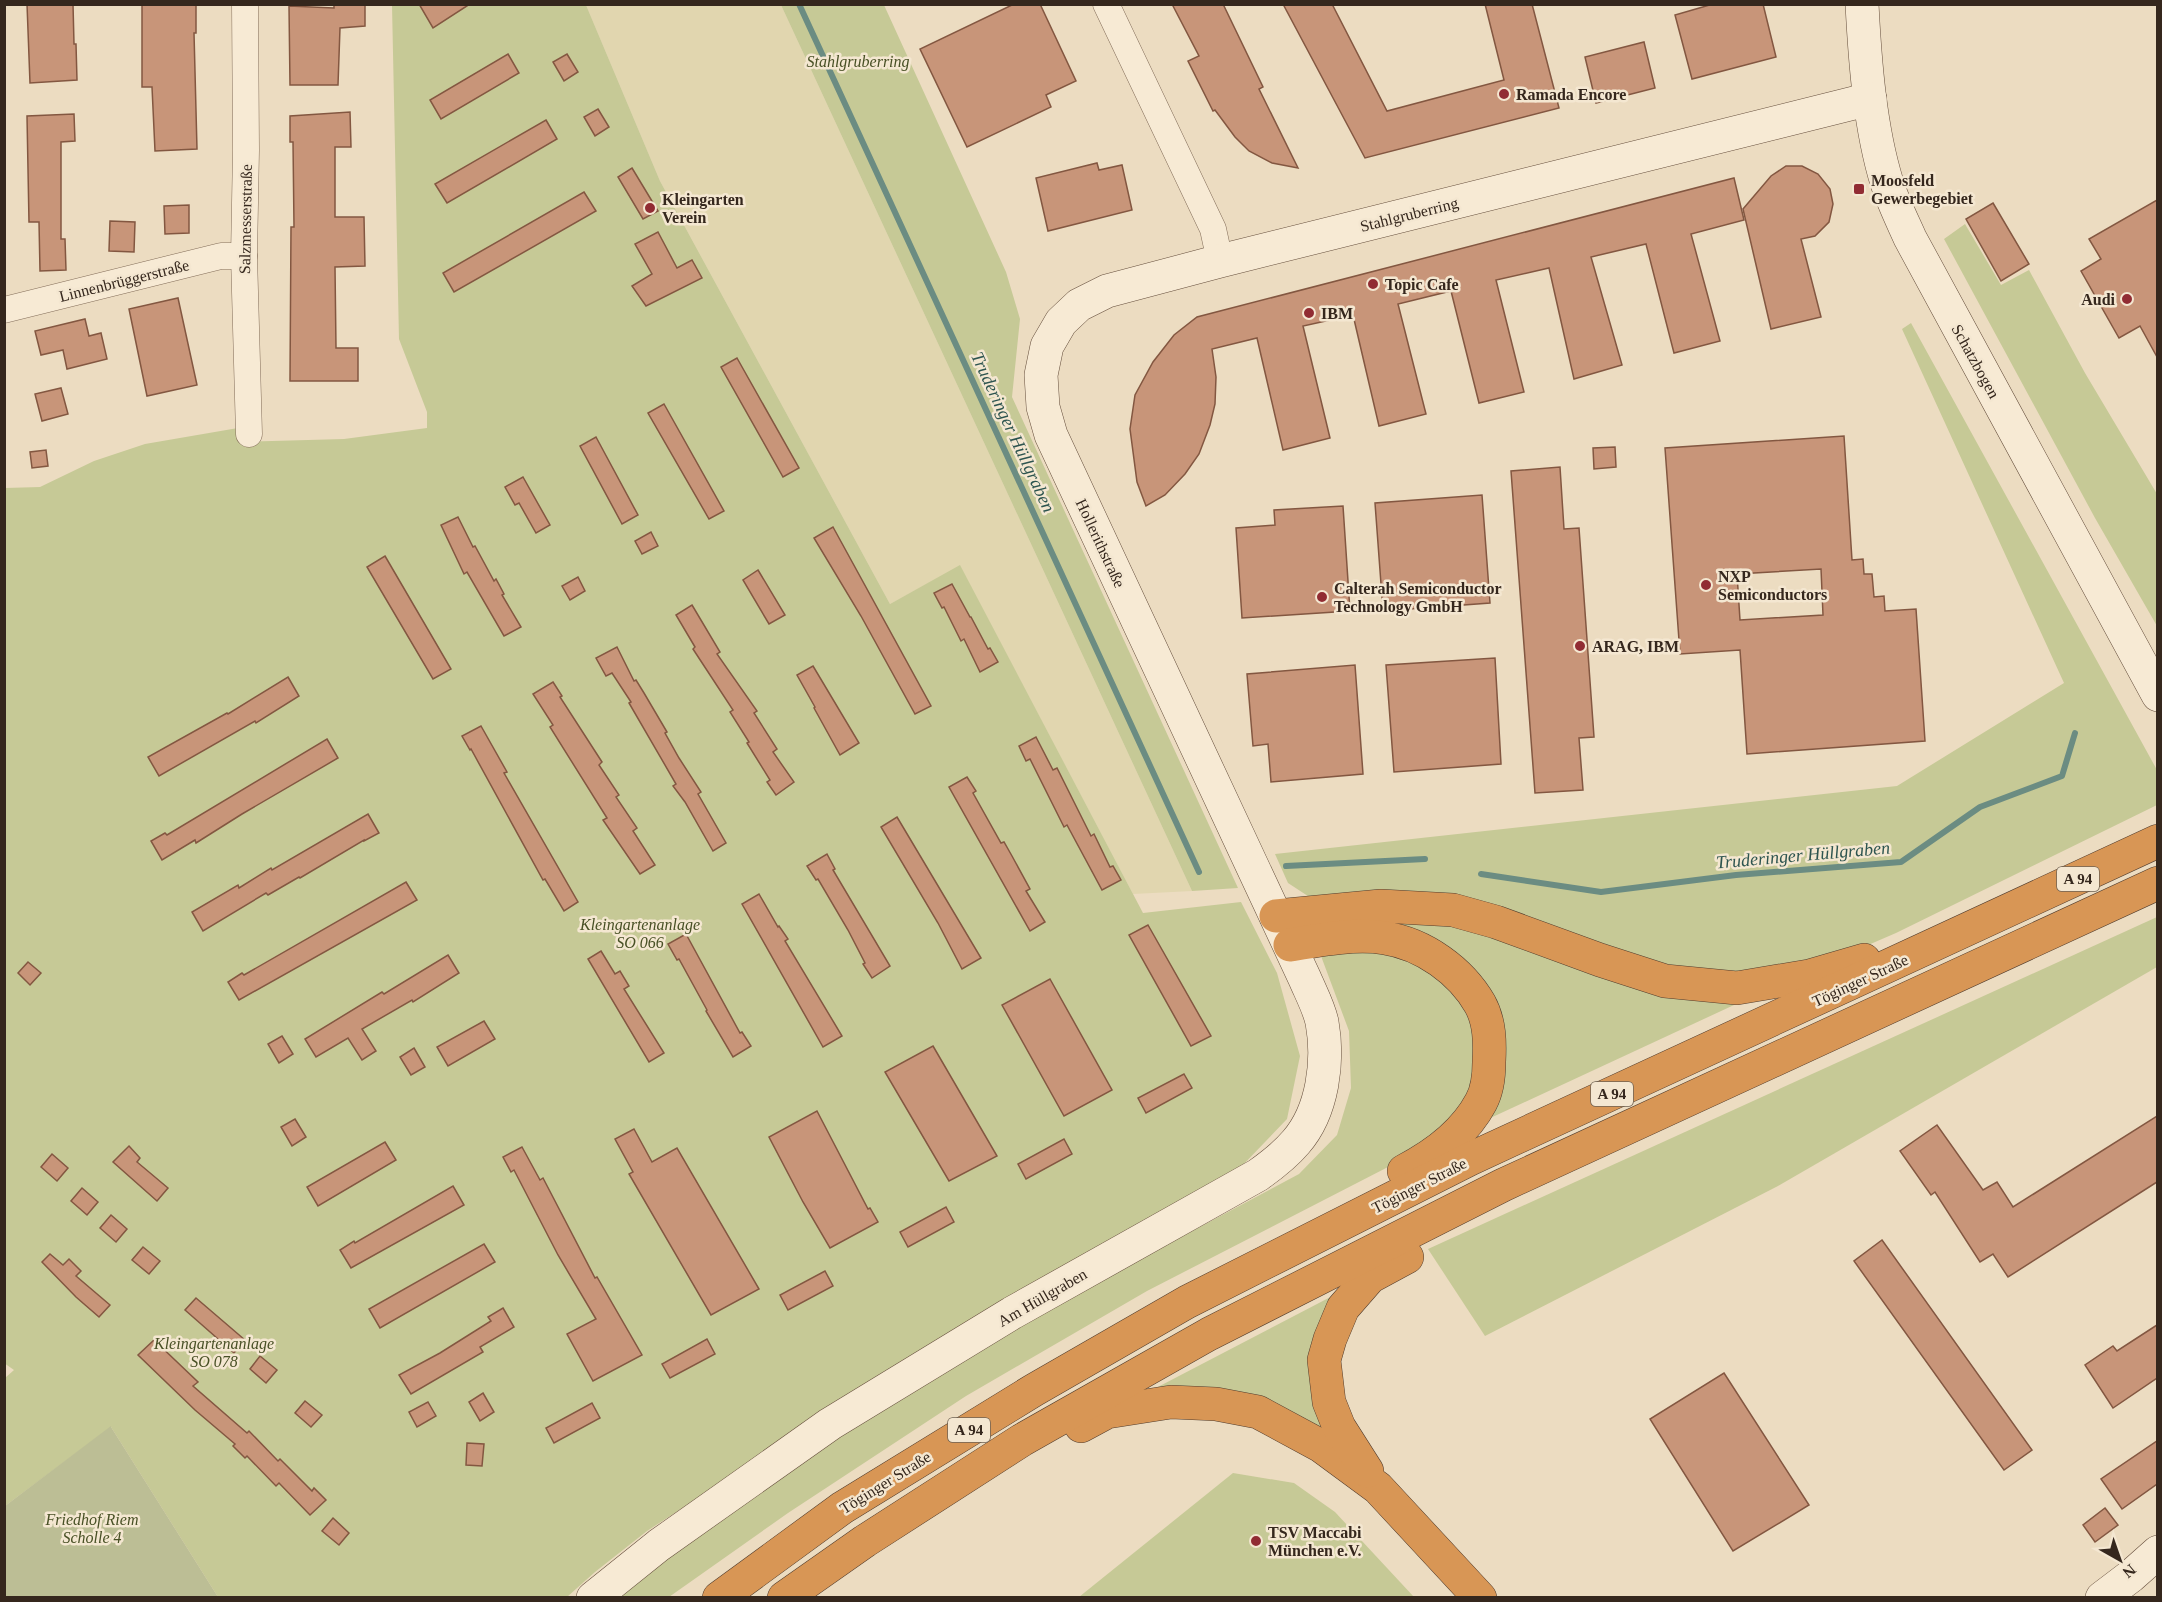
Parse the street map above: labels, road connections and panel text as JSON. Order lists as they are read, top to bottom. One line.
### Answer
{"streets":{"highway":["A 94","Töginger Straße"],"main road":["Stahlgruberring","Schatzbogen","Hollerithstraße","Am Hüllgraben"],"street":["Salzmesserstraße","Linnenbrüggerstraße"]},"crossings":[["Stahlgruberring","Schatzbogen"],["Stahlgruberring","Hollerithstraße"],["Salzmesserstraße","Linnenbrüggerstraße"],["Hollerithstraße","Am Hüllgraben"]],"water":["Truderinger Hüllgraben"],"parks":["Stahlgruberring","Kleingartenanlage SO 066","Kleingartenanlage SO 078","Friedhof Riem Scholle 4"],"places":{"other":["Ramada Encore","Kleingarten Verein","Topic Cafe","Audi","IBM","NXP Semiconductors","Calterah Semiconductor Technology GmbH","ARAG, IBM","TSV Maccabi München e.V."],"transit":["Moosfeld Gewerbegebiet"]},"north":"bottom right"}
